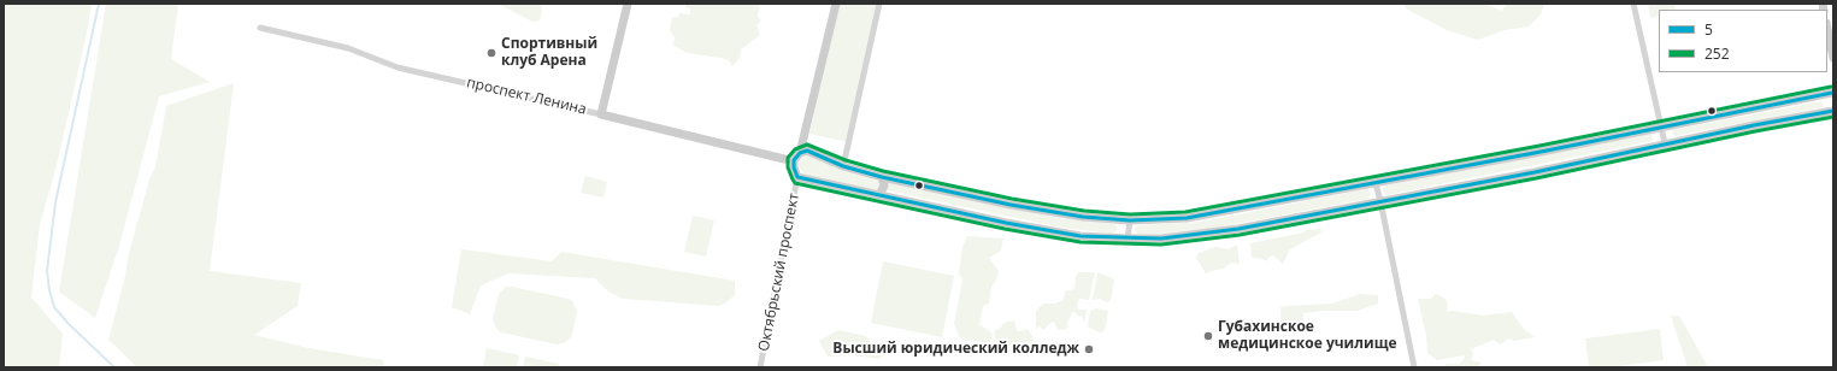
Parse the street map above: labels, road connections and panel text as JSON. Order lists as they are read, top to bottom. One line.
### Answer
{"streets":{"main road":["проспект Ленина"],"street":["Октябрьский проспект"]},"places":["Спортивный клуб Арена","Губахинское медицинское училище","Высший юридический колледж"],"lines":["transit line 252","transit line 5"],"legend":["5","252"]}
